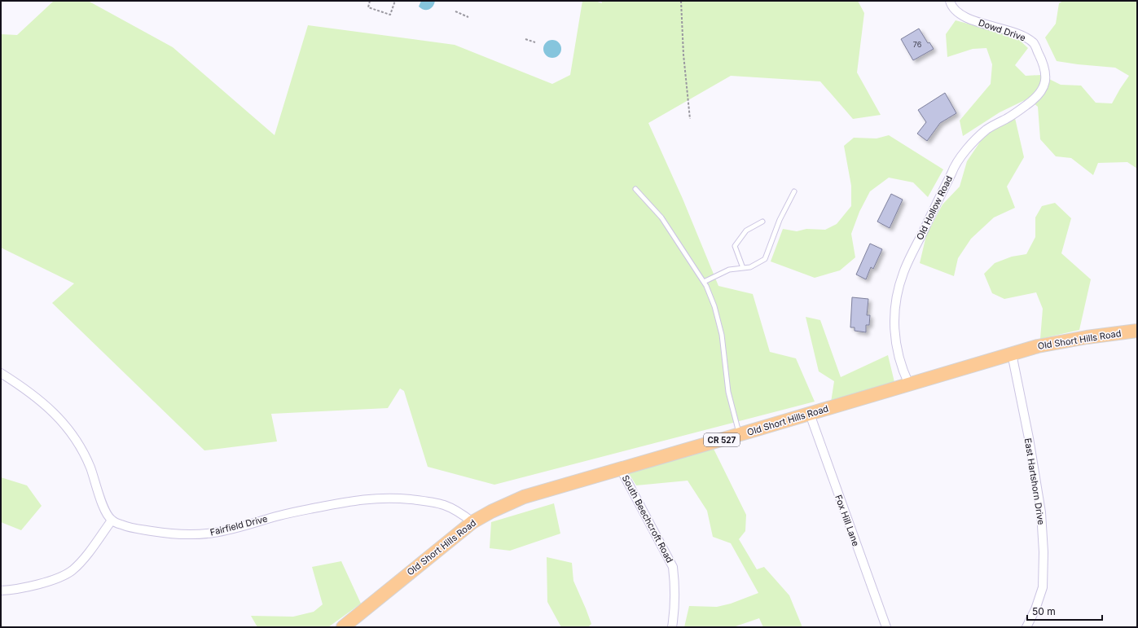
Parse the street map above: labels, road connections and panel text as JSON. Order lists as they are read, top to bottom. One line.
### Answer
{"streets":{"main road":["Old Short Hills Road","CR 527"],"street":["Dowd Drive","Old Hollow Road","East Hartshorn Drive","South Beechcroft Road","Fox Hill Lane","Fairfield Drive"]},"crossings":[["Dowd Drive","Old Hollow Road"],["Old Hollow Road","Old Short Hills Road"],["Old Short Hills Road","East Hartshorn Drive"],["Old Short Hills Road","South Beechcroft Road"],["Old Short Hills Road","Fox Hill Lane"],["Old Short Hills Road","Fairfield Drive"]],"house_numbers":["76"],"scale_bar":"50 m"}
